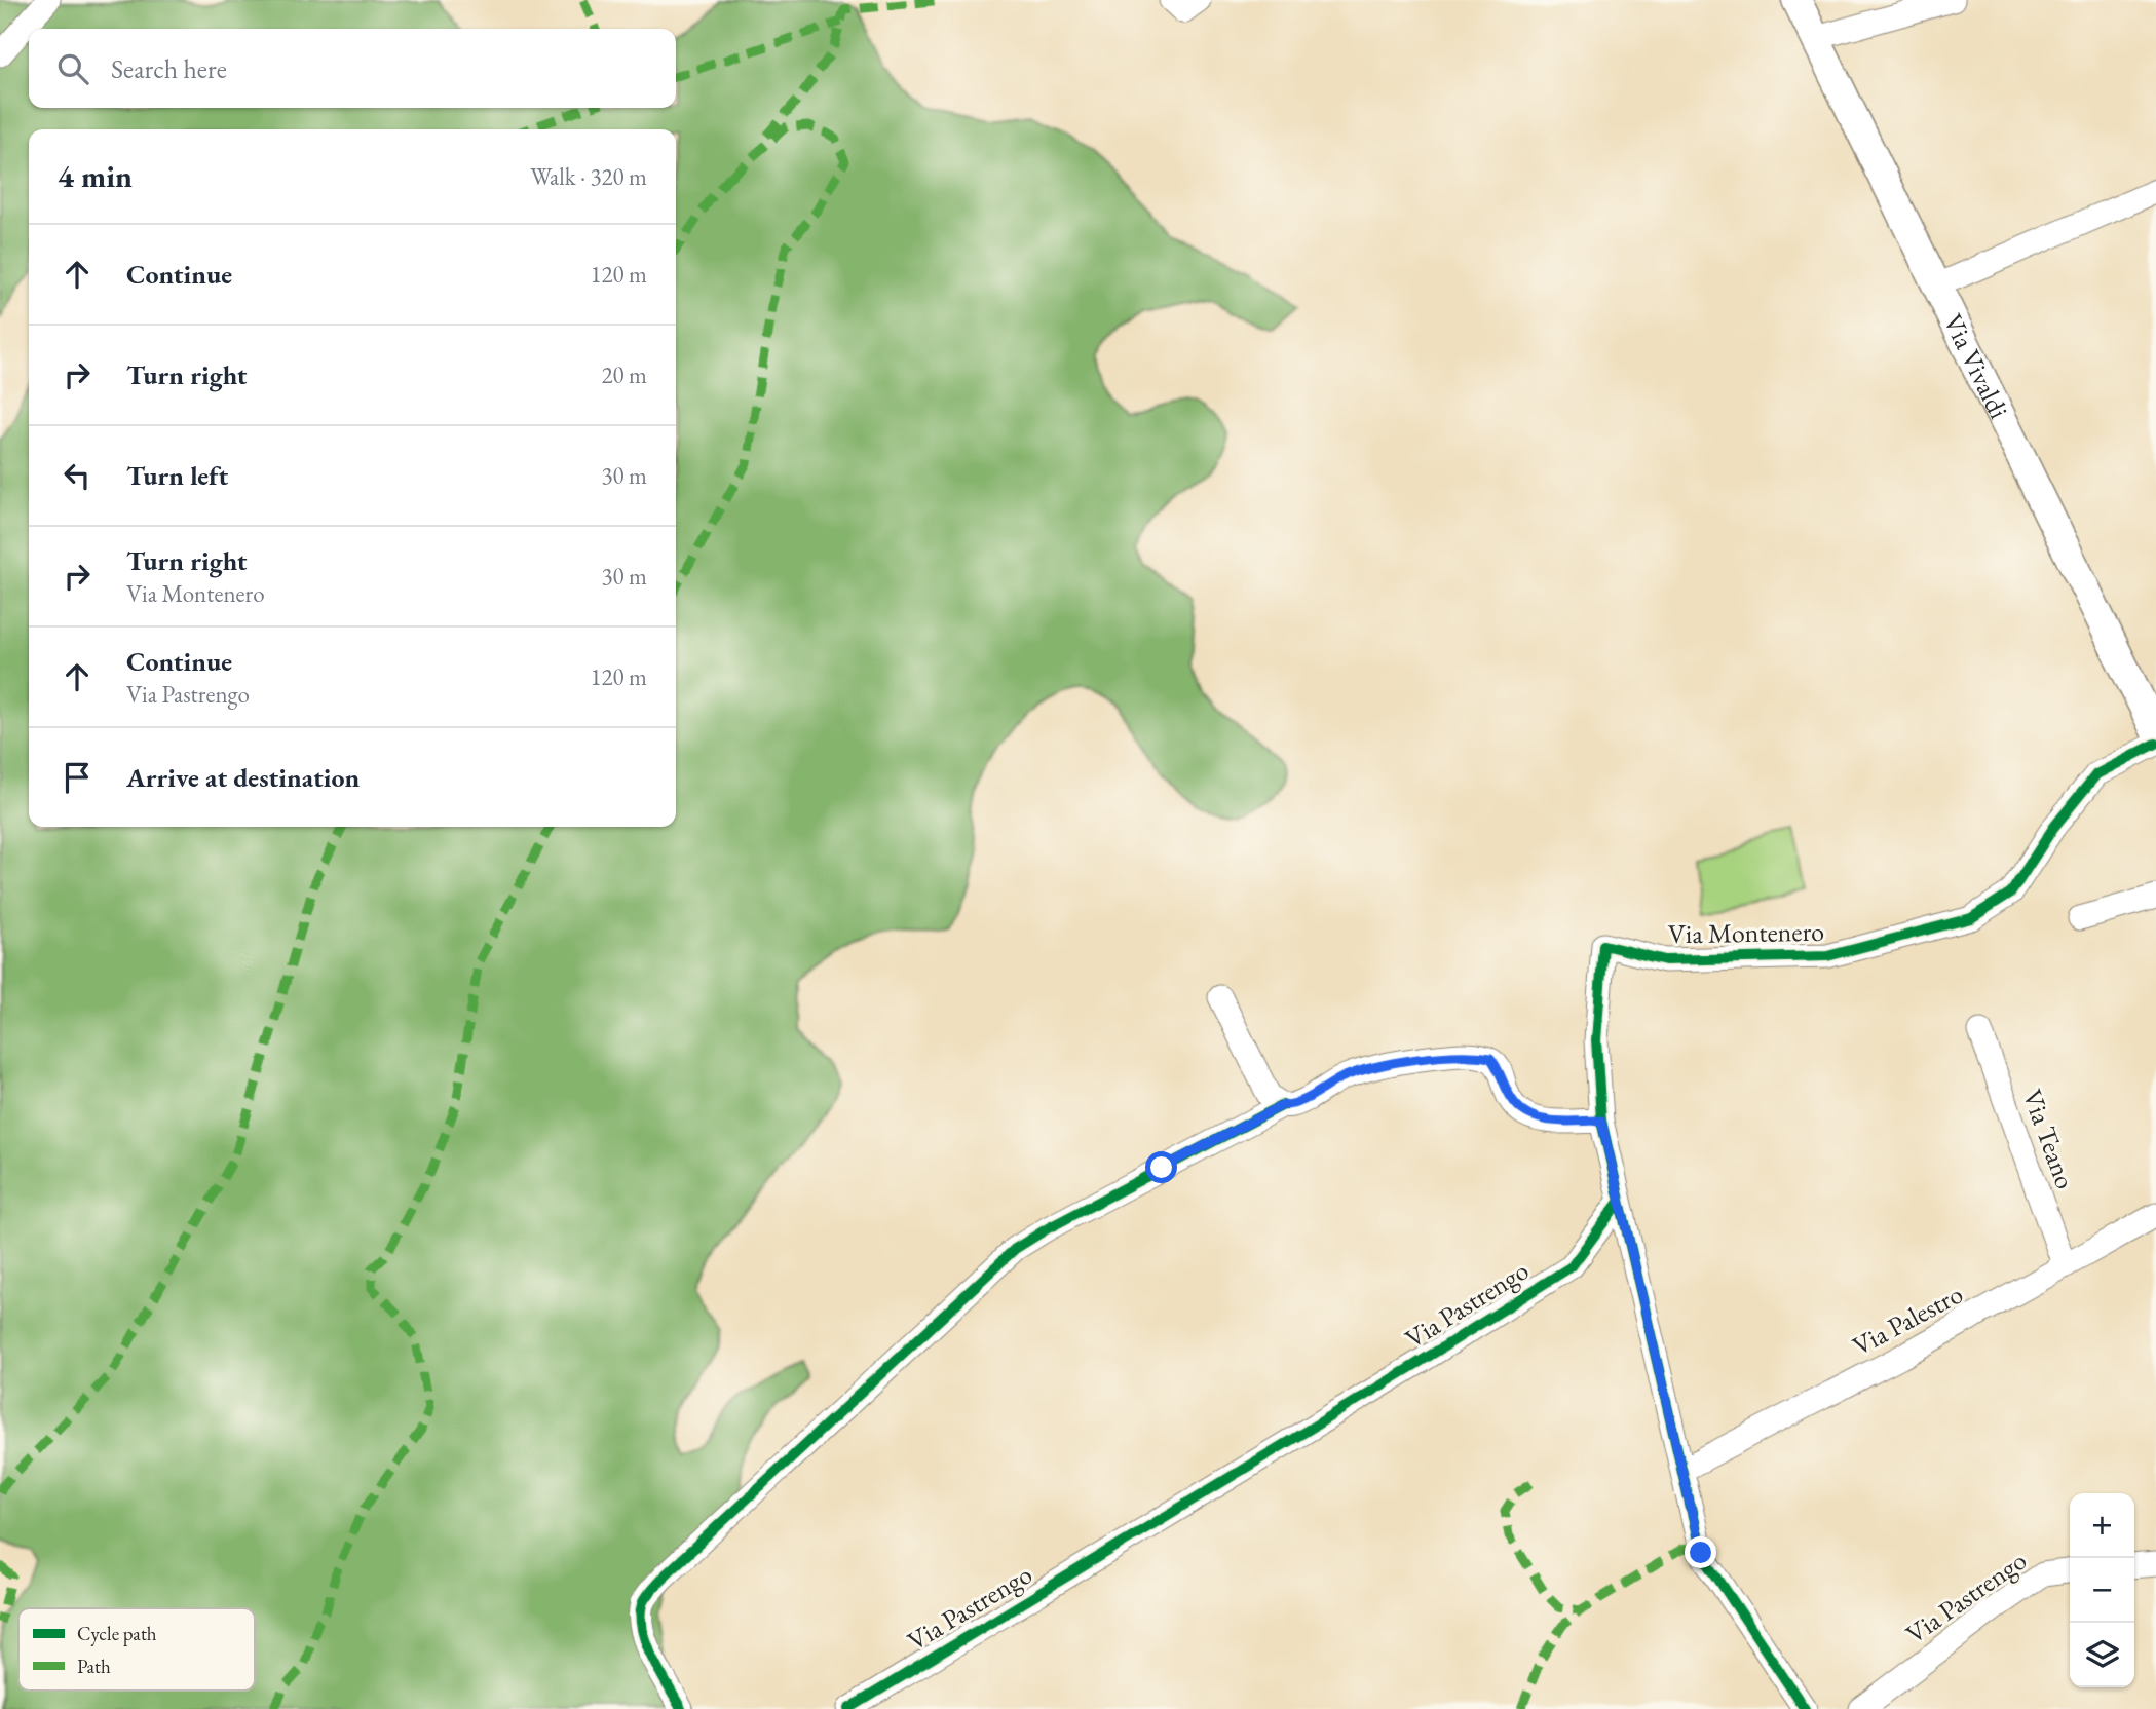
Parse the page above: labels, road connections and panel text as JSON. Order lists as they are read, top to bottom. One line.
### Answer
{"streets":{"street":["Via Vivaldi","Via Montenero","Via Teano","Via Pastrengo","Via Palestro"]},"crossings":[["Via Montenero","Via Pastrengo"],["Via Teano","Via Palestro"]],"legend":["Cycle path","Path"],"page":{"search":"Search here","heading":["4 min","Walk · 320 m"],"list":[["Continue","120 m"],["Turn right","20 m"],["Turn left","30 m"],["Turn right","Via Montenero","30 m"],["Continue","Via Pastrengo","120 m"],"Arrive at destination"],"map_buttons":["+","−"]}}
